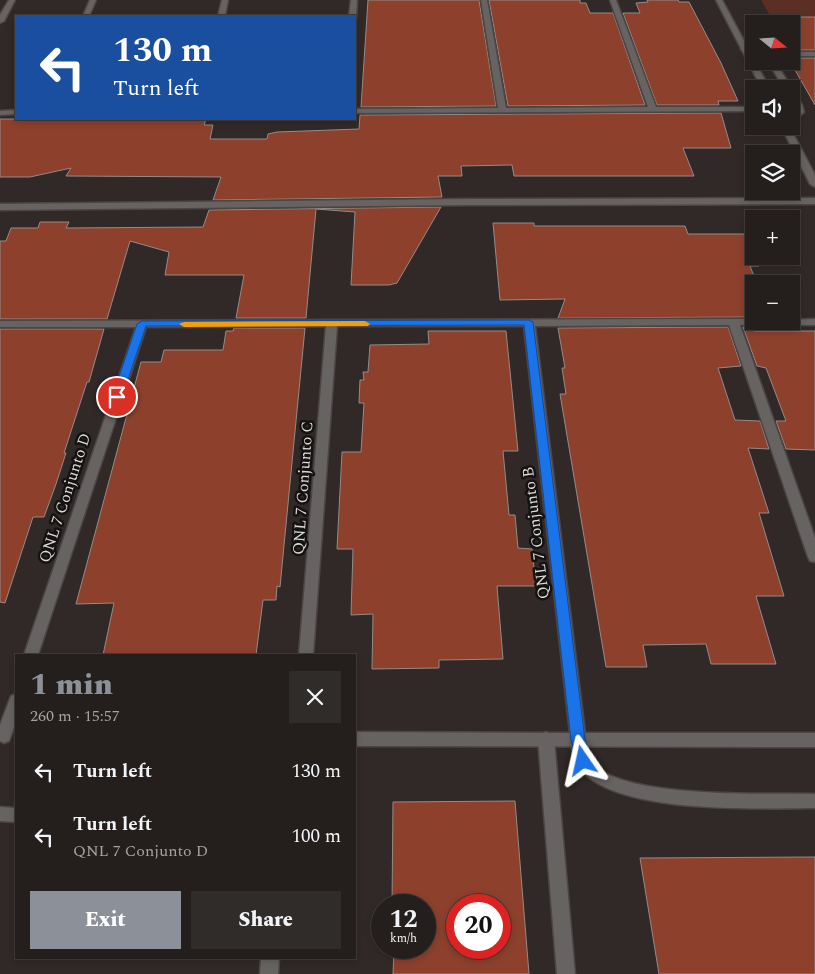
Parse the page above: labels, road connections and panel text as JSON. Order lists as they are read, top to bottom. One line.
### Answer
{"streets":{"street":["QNL 7 Conjunto C","QNL 7 Conjunto D","QNL 7 Conjunto B"]},"north":"right","page":{"map_buttons":["+","−"],"turn":["130 m","Turn left"],"heading":["1 min","260 m · 15:57"],"list":[{"name":"Turn left","value":"130 m"},{"name":"Turn left","note":"QNL 7 Conjunto D","value":"100 m"}],"buttons":["Exit","Share"],"speed":"12 km/h","limit":"20"}}
